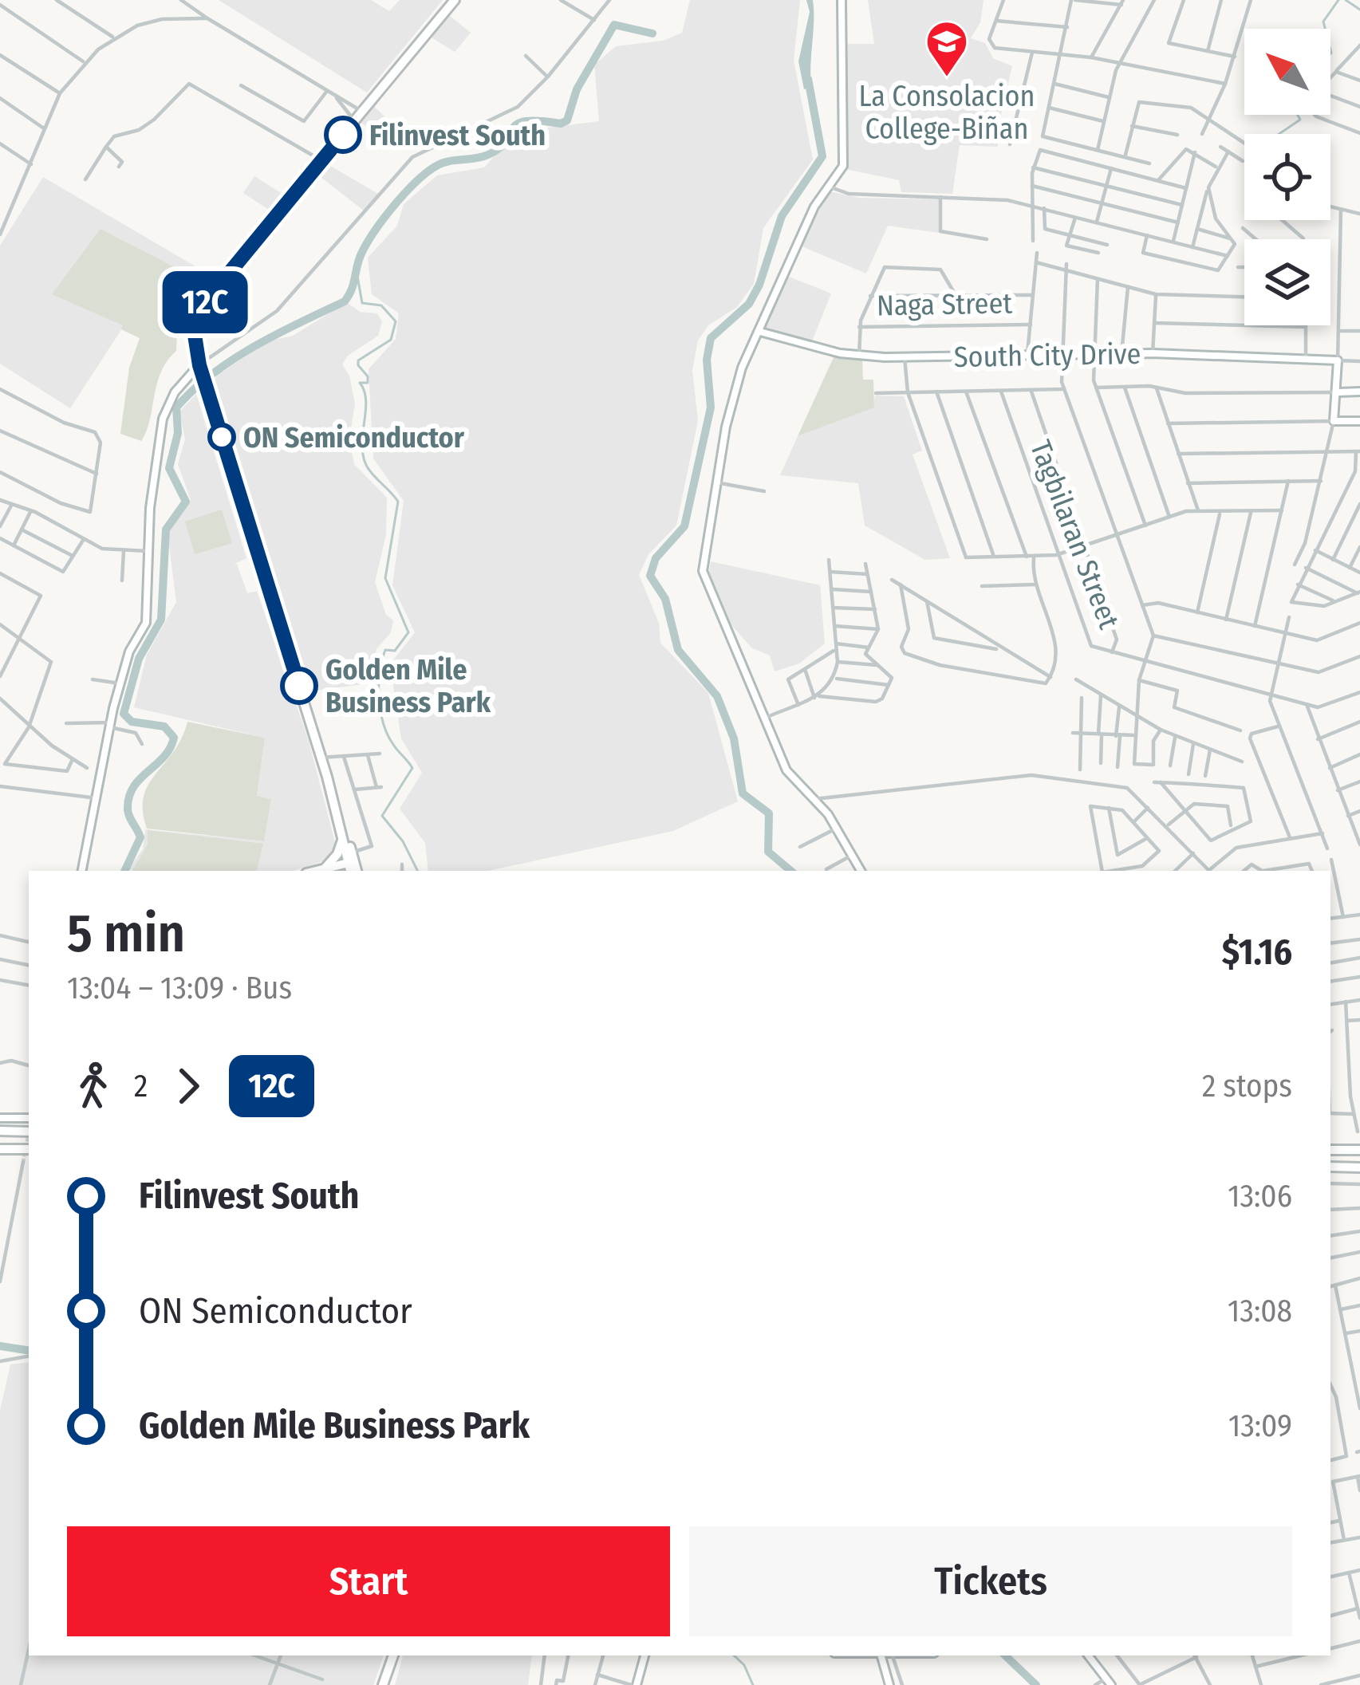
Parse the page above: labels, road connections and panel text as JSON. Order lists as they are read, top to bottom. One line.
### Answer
{"streets":{"street":["Naga Street","South City Drive","Tagbilaran Street"]},"places":{"school or university":["La Consolacion College-Biñan"],"other":["Filinvest South","ON Semiconductor","Golden Mile Business Park"]},"lines":["bus line 12C"],"north":"top left","page":{"on_map":"12C","heading":["5 min","13:04 – 13:09 · Bus","$1.16"],"legs":["2","12C","2 stops"],"list":[{"name":"Filinvest South","value":"13:06"},{"name":"ON Semiconductor","value":"13:08"},{"name":"Golden Mile Business Park","value":"13:09"}],"buttons":["Start","Tickets"]}}
